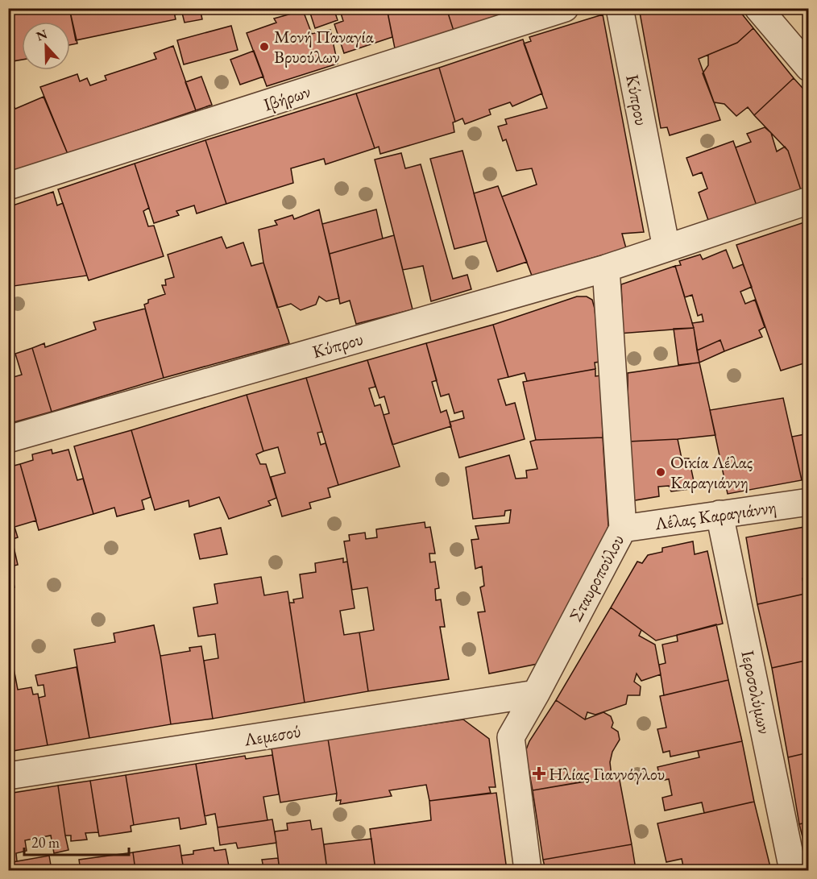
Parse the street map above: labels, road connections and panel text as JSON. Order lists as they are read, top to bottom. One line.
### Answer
{"streets":{"street":["Ιβήρων","Κύπρου","Λέλας Καραγιάννη","Σταυροπούλου","Ιεροσολύμων","Λεμεσού"]},"crossings":[["Κύπρου","Σταυροπούλου"],["Λέλας Καραγιάννη","Σταυροπούλου"],["Λέλας Καραγιάννη","Ιεροσολύμων"],["Σταυροπούλου","Λεμεσού"]],"places":{"other":["Μονή Παναγία Βρυούλων","Οικία Λέλας Καραγιάννη"],"health":["Ηλίας Γιαννόγλου"]},"scale_bar":"20 m","north":"top"}
